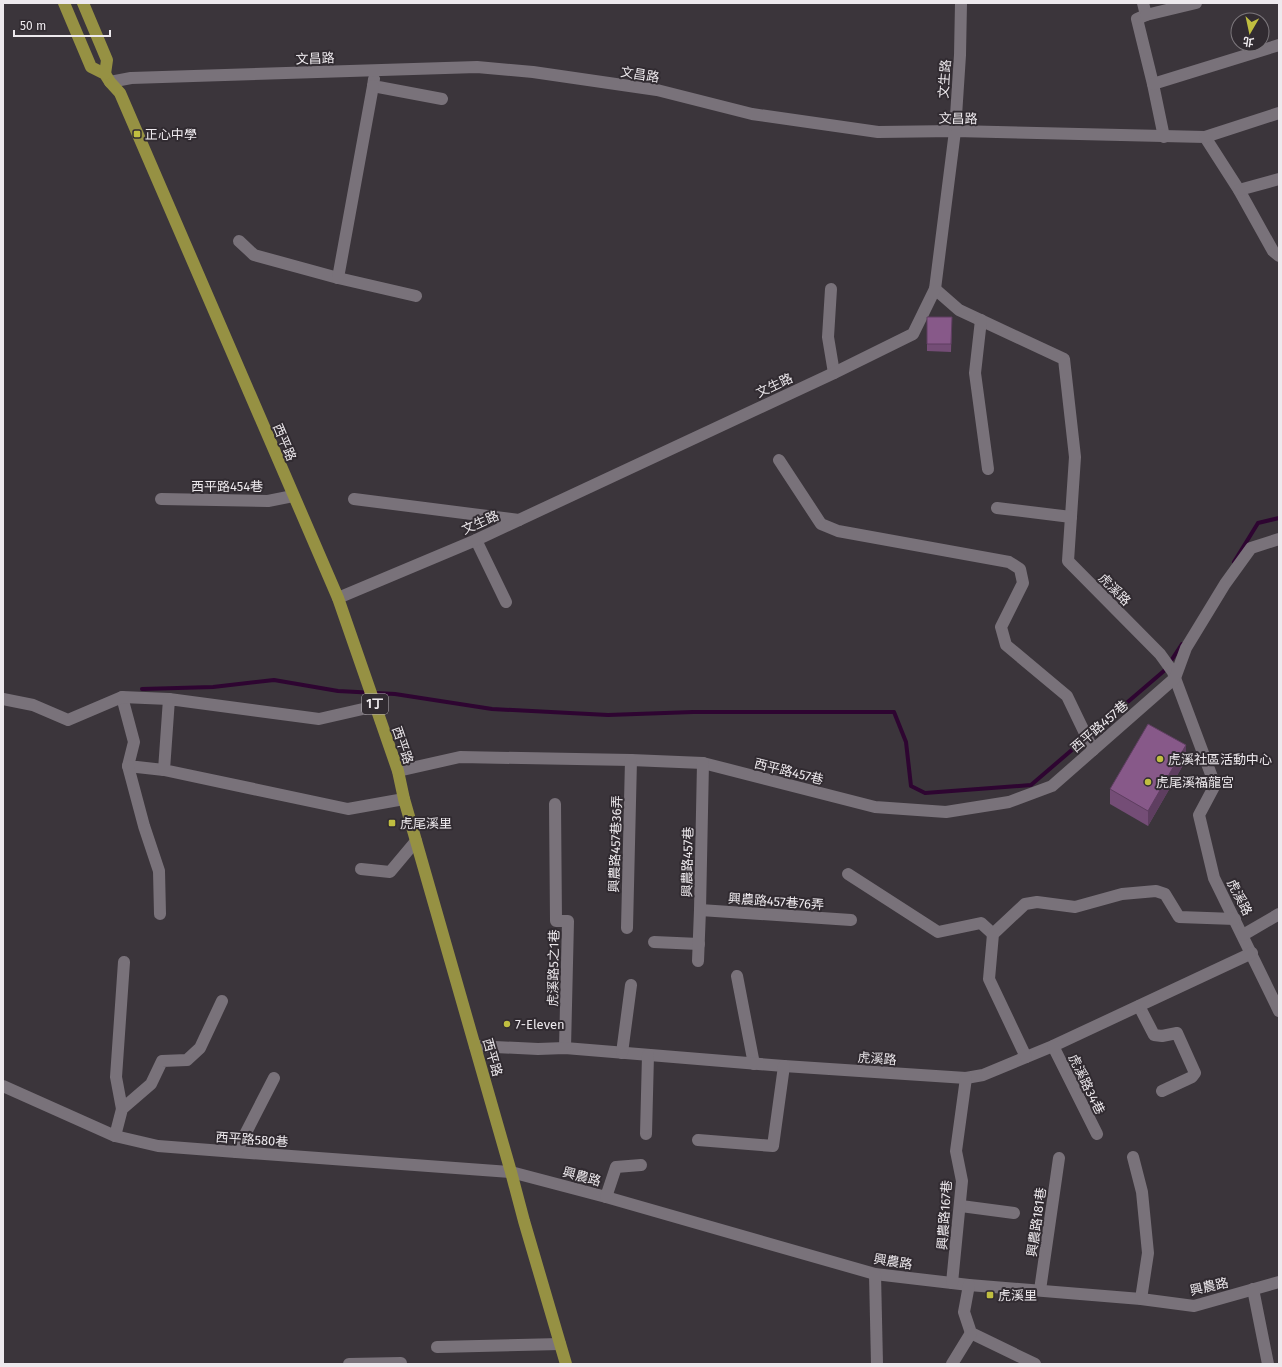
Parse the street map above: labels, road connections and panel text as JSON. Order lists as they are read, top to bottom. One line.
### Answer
{"streets":{"main road":["西平路","1丁"],"street":["文昌路","文生路","西平路454巷","虎溪路","西平路457巷","興農路457巷36弄","興農路457巷","興農路457巷76弄","虎溪路5之1巷","虎溪路34巷","西平路580巷","興農路","興農路167巷","興農路181巷"]},"crossings":[["文昌路","文生路"],["文昌路","西平路"],["文生路","西平路"],["文生路","虎溪路"],["西平路","西平路454巷"],["西平路","虎溪路"],["西平路","西平路457巷"],["西平路","西平路580巷"],["西平路","興農路"],["虎溪路","西平路457巷"],["虎溪路","虎溪路5之1巷"],["虎溪路","虎溪路34巷"],["虎溪路","興農路167巷"],["西平路457巷","興農路457巷36弄"],["西平路457巷","興農路457巷"],["興農路457巷","興農路457巷76弄"],["西平路580巷","興農路"],["興農路","興農路167巷"],["興農路","興農路181巷"]],"places":{"transit":["正心中學","虎尾溪里","虎溪里"],"other":["虎溪社區活動中心","虎尾溪福龍宮","7-Eleven"]},"scale_bar":"50 m","north":"bottom"}
